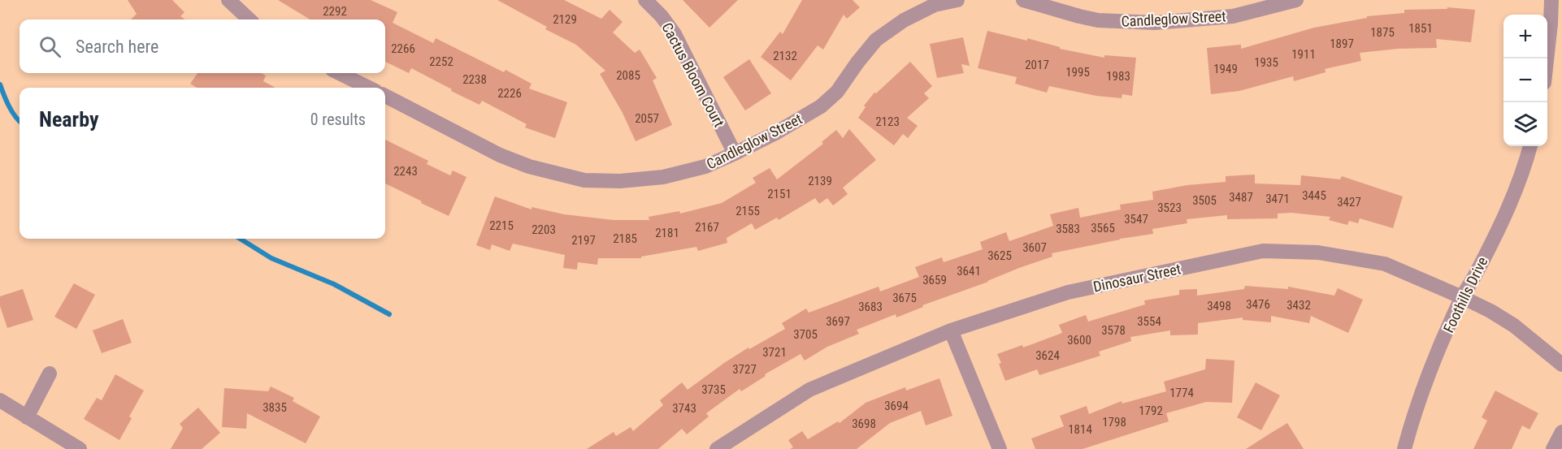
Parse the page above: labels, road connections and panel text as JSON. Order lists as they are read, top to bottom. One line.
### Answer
{"streets":{"street":["Candleglow Street","Cactus Bloom Court","Dinosaur Street","Foothills Drive"]},"crossings":[["Candleglow Street","Cactus Bloom Court"],["Dinosaur Street","Foothills Drive"]],"house_numbers":["2292","2129","1851","1875","1897","2266","1911","2132","2252","1935","2017","1949","1995","2085","1983","2238","2226","2057","2123","2243","2139","2151","3445","3487","3471","3505","3427","3523","2155","3547","2215","2167","3565","3583","2203","2181","2185","2197","3607","3625","3641","3659","3675","3476","3432","3498","3683","3697","3554","3578","3705","3600","3721","3624","3727","3735","1774","3694","3835","3743","1792","1798","3698","1814"],"page":{"map_buttons":["+","−"],"search":"Search here","heading":["Nearby","0 results"]}}
